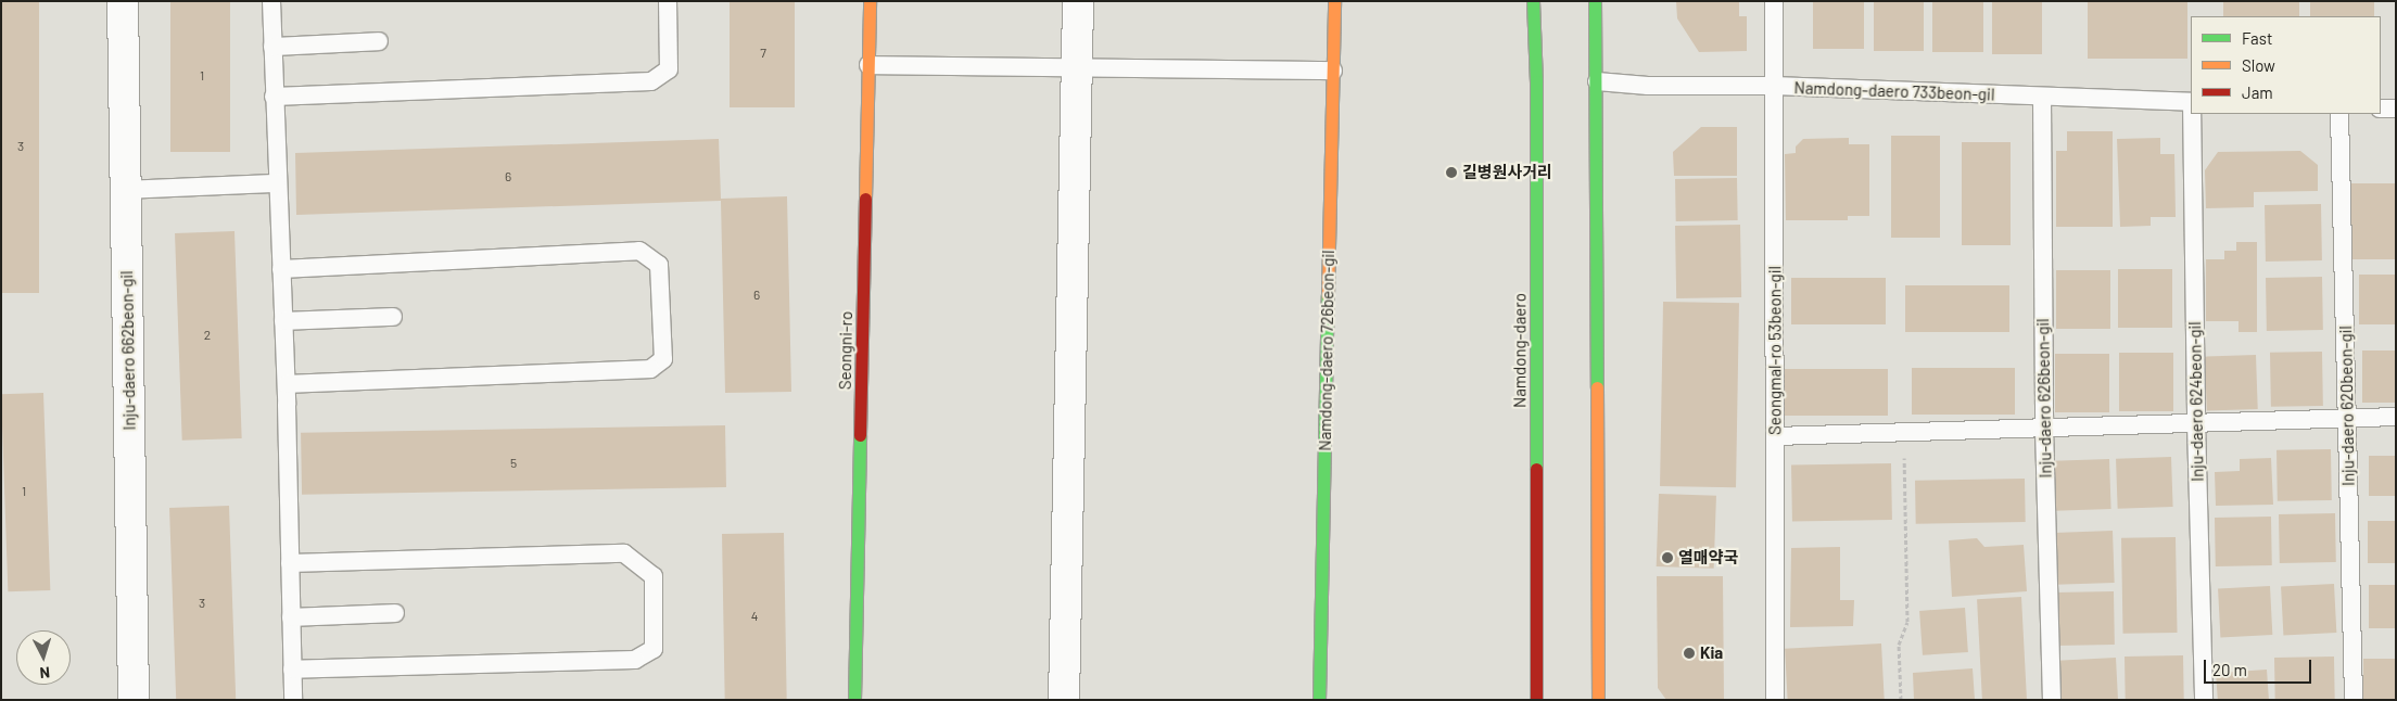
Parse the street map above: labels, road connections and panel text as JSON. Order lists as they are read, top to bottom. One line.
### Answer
{"streets":{"street":["Inju-daero 662beon-gil","Seongni-ro","Namdong-daero 726beon-gil","Namdong-daero"],"lane":["Namdong-daero 733beon-gil","Seongmal-ro 53beon-gil","Inju-daero 626beon-gil","Inju-daero 624beon-gil","Inju-daero 620beon-gil"]},"crossings":[["Namdong-daero 733beon-gil","Seongmal-ro 53beon-gil"],["Namdong-daero 733beon-gil","Inju-daero 626beon-gil"]],"places":["길병원사거리","열매약국","Kia"],"house_numbers":["7","1","3","6","6","2","5","1","3","4"],"legend":["Fast","Slow","Jam"],"scale_bar":"20 m","north":"bottom"}
